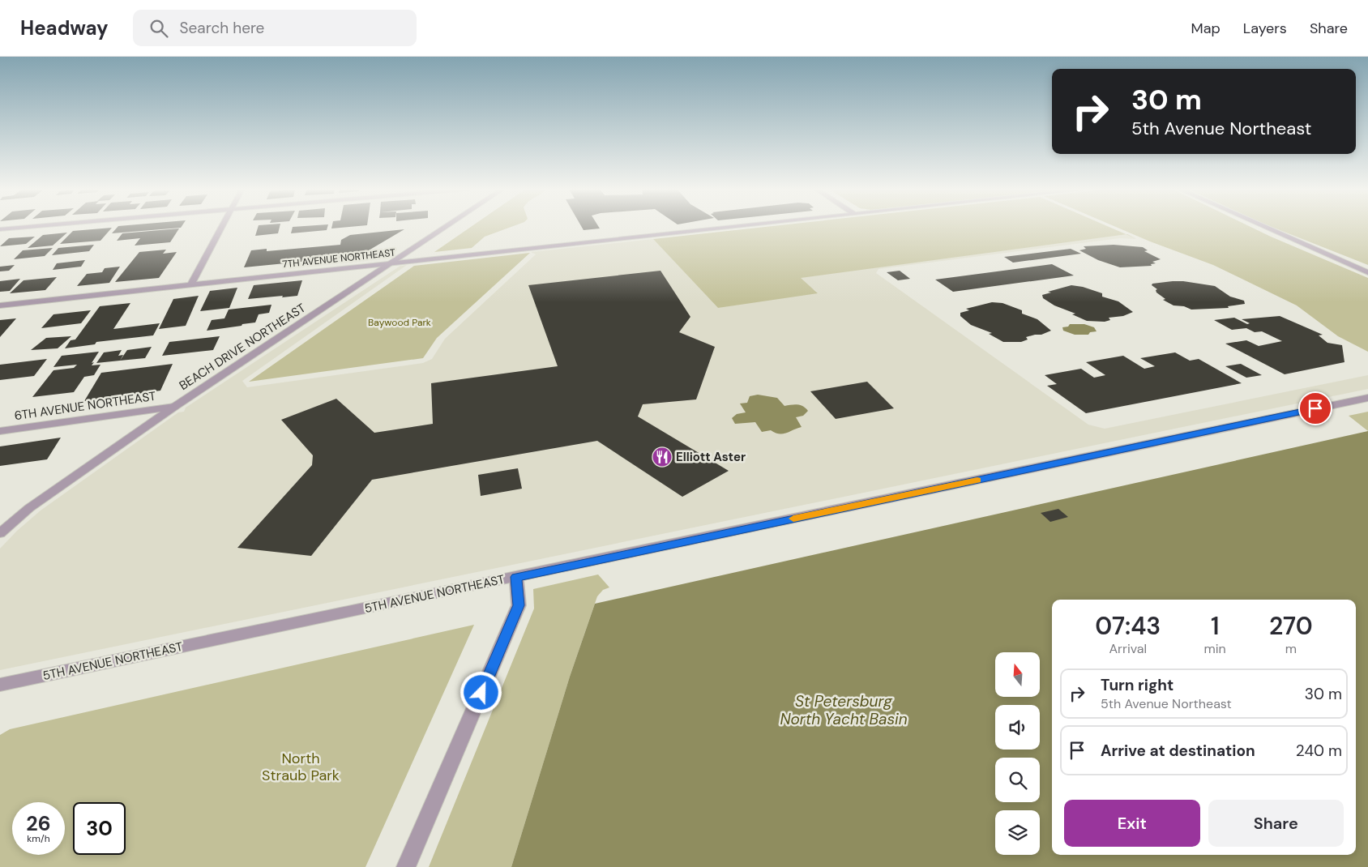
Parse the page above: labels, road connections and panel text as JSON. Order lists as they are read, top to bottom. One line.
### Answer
{"streets":{"street":["7TH AVENUE NORTHEAST","BEACH DRIVE NORTHEAST","6TH AVENUE NORTHEAST","5TH AVENUE NORTHEAST"]},"crossings":[["7TH AVENUE NORTHEAST","BEACH DRIVE NORTHEAST"],["BEACH DRIVE NORTHEAST","6TH AVENUE NORTHEAST"]],"water":["St Petersburg North Yacht Basin"],"parks":["Baywood Park","North Straub Park"],"places":{"restaurant":["Elliott Aster"]},"north":"top","page":{"header":"Headway","search":"Search here","nav":["Map","Layers","Share"],"turn":["30 m","5th Avenue Northeast"],"eta":["07:43","Arrival","1","min","270","m"],"list":[{"name":"Turn right","note":"5th Avenue Northeast","value":"30 m"},{"name":"Arrive at destination","value":"240 m"}],"buttons":["Exit","Share"],"speed":"26 km/h","limit":"30"}}
